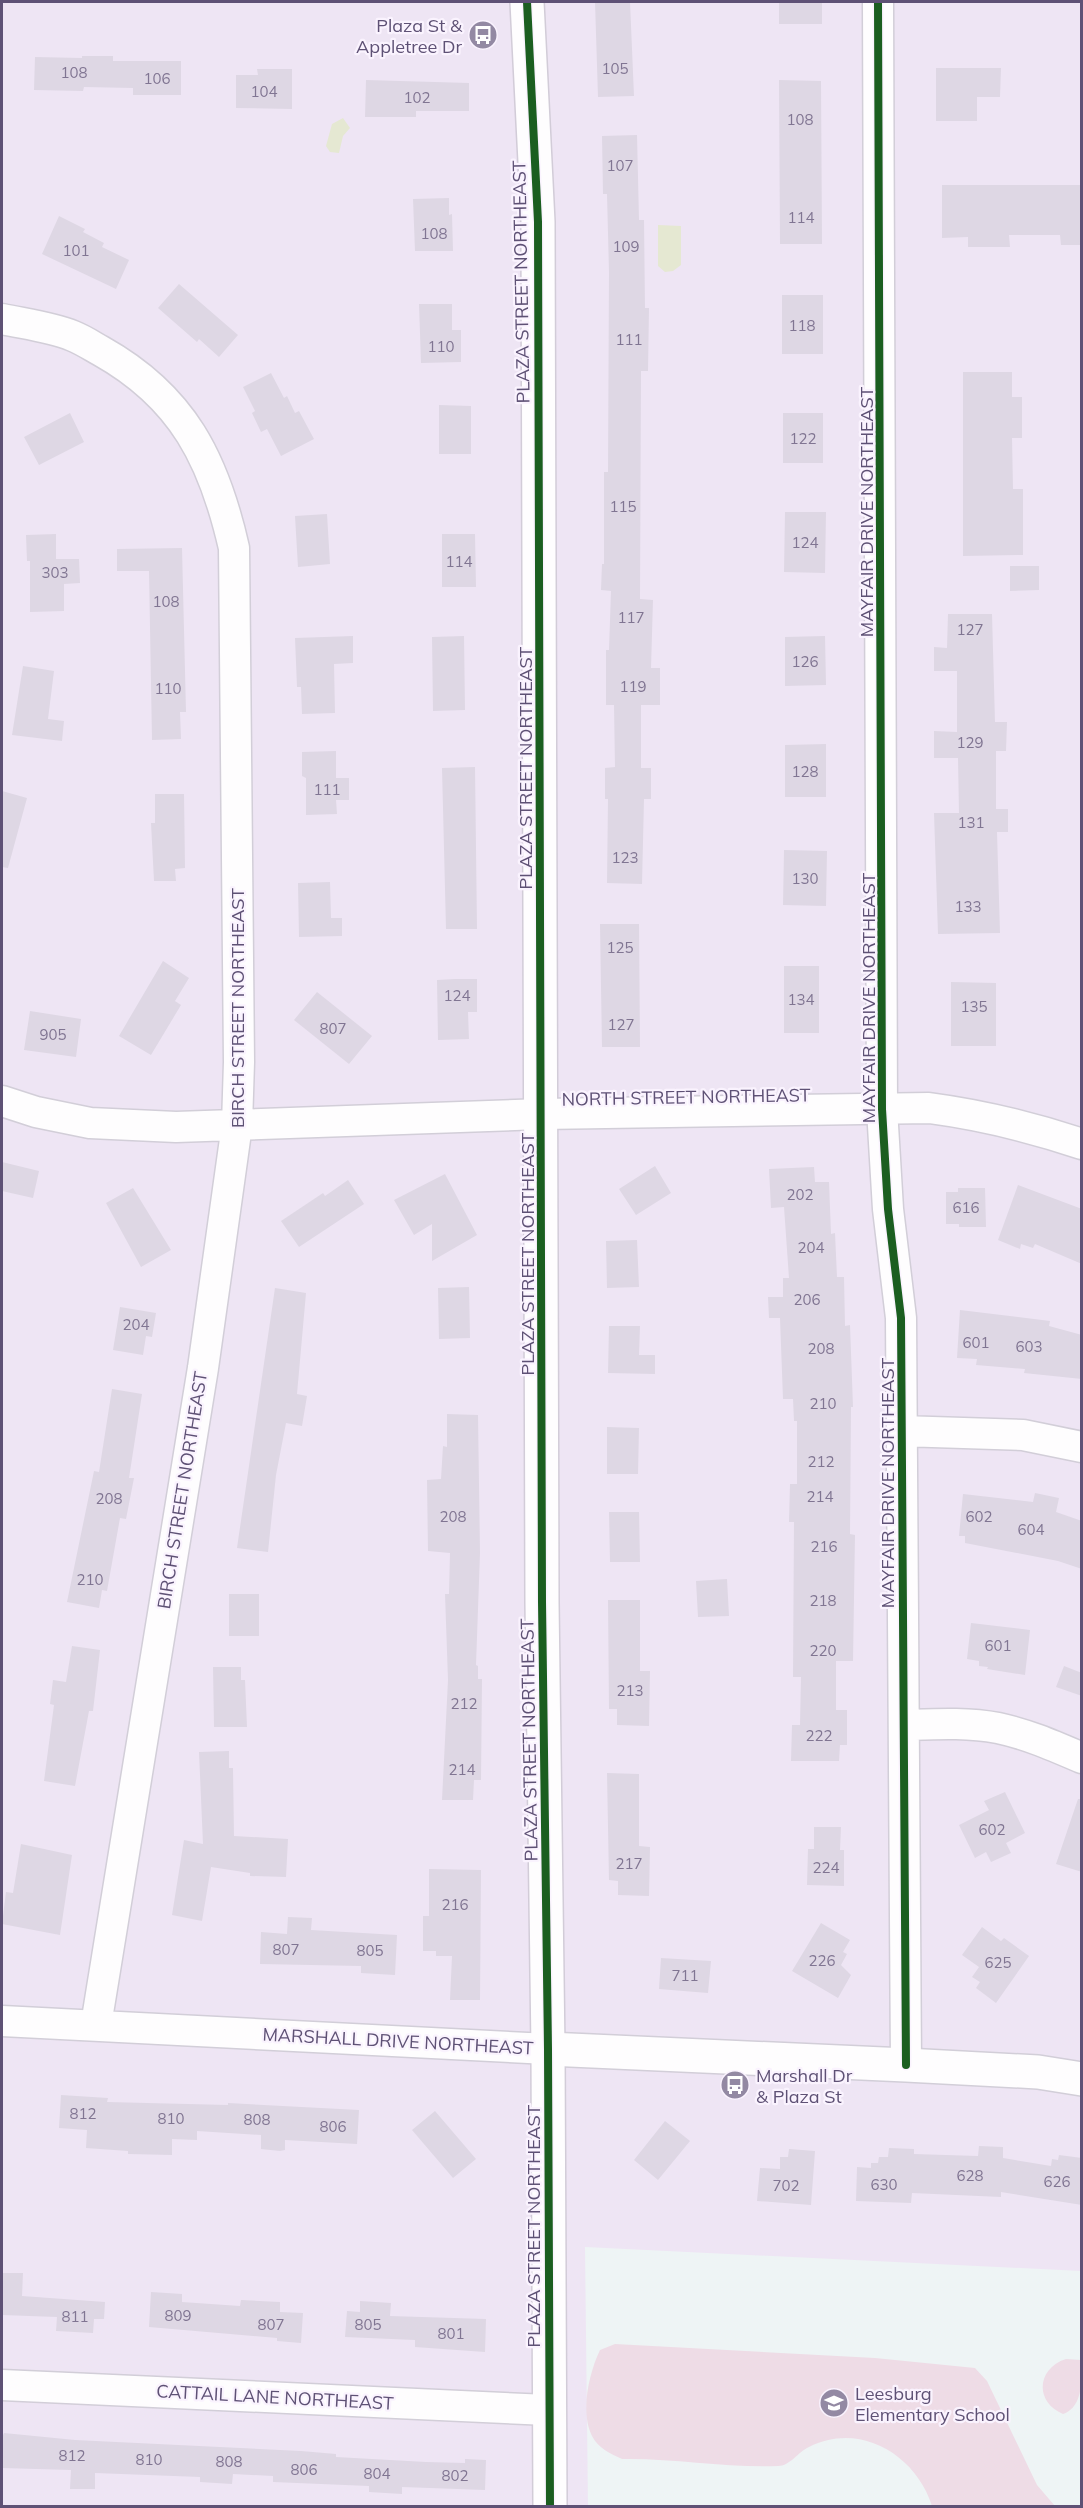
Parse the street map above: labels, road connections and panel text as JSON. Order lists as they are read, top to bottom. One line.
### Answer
{"streets":{"main road":["PLAZA STREET NORTHEAST","MARSHALL DRIVE NORTHEAST"],"street":["MAYFAIR DRIVE NORTHEAST","BIRCH STREET NORTHEAST","NORTH STREET NORTHEAST","CATTAIL LANE NORTHEAST"]},"crossings":[["PLAZA STREET NORTHEAST","NORTH STREET NORTHEAST"],["PLAZA STREET NORTHEAST","MARSHALL DRIVE NORTHEAST"],["PLAZA STREET NORTHEAST","CATTAIL LANE NORTHEAST"],["MAYFAIR DRIVE NORTHEAST","NORTH STREET NORTHEAST"],["MAYFAIR DRIVE NORTHEAST","MARSHALL DRIVE NORTHEAST"],["BIRCH STREET NORTHEAST","NORTH STREET NORTHEAST"],["BIRCH STREET NORTHEAST","MARSHALL DRIVE NORTHEAST"]],"places":{"bus stop":["Plaza St & Appletree Dr","Marshall Dr & Plaza St"],"school or university":["Leesburg Elementary School"]},"house_numbers":["105","108","106","104","102","108","107","114","108","109","101","118","111","110","122","115","124","114","303","108","117","127","126","119","110","129","128","111","131","123","130","133","125","124","134","135","127","807","905","202","616","204","206","204","601","603","208","210","212","214","208","208","602","604","216","210","218","601","220","213","212","222","214","602","217","224","216","807","805","226","625","711","812","810","808","806","628","626","630","702","809","811","807","805","801","812","810","808","806","804","802"]}
